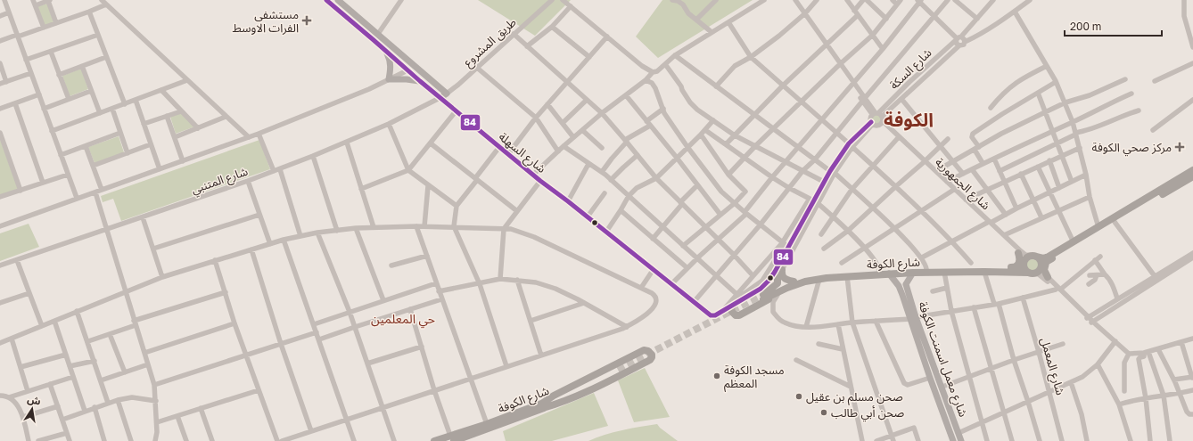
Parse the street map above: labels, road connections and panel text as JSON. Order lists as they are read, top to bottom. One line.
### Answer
{"streets":{"highway":["شارع الكوفة"],"main road":["طريق المشروع","شارع السهلة","شارع معمل اسمنت الكوفة"],"street":["شارع السكة","شارع المتنبي","شارع الجمهورية","شارع المعمل"]},"crossings":[["طريق المشروع","شارع السهلة"],["طريق المشروع","شارع المتنبي"],["شارع السكة","شارع الجمهورية"],["شارع السهلة","شارع المتنبي"],["شارع الجمهورية","شارع الكوفة"],["شارع الكوفة","شارع معمل اسمنت الكوفة"]],"districts":["الكوفة","حي المعلمين"],"places":{"health":["مستشفى الفرات الاوسط","مركز صحي الكوفة"],"other":["مسجد الكوفة المعظم","صحن مسلم بن عقيل","صحن أبي طالب"]},"lines":["transit line 84"],"scale_bar":"200 m","north":"top"}
